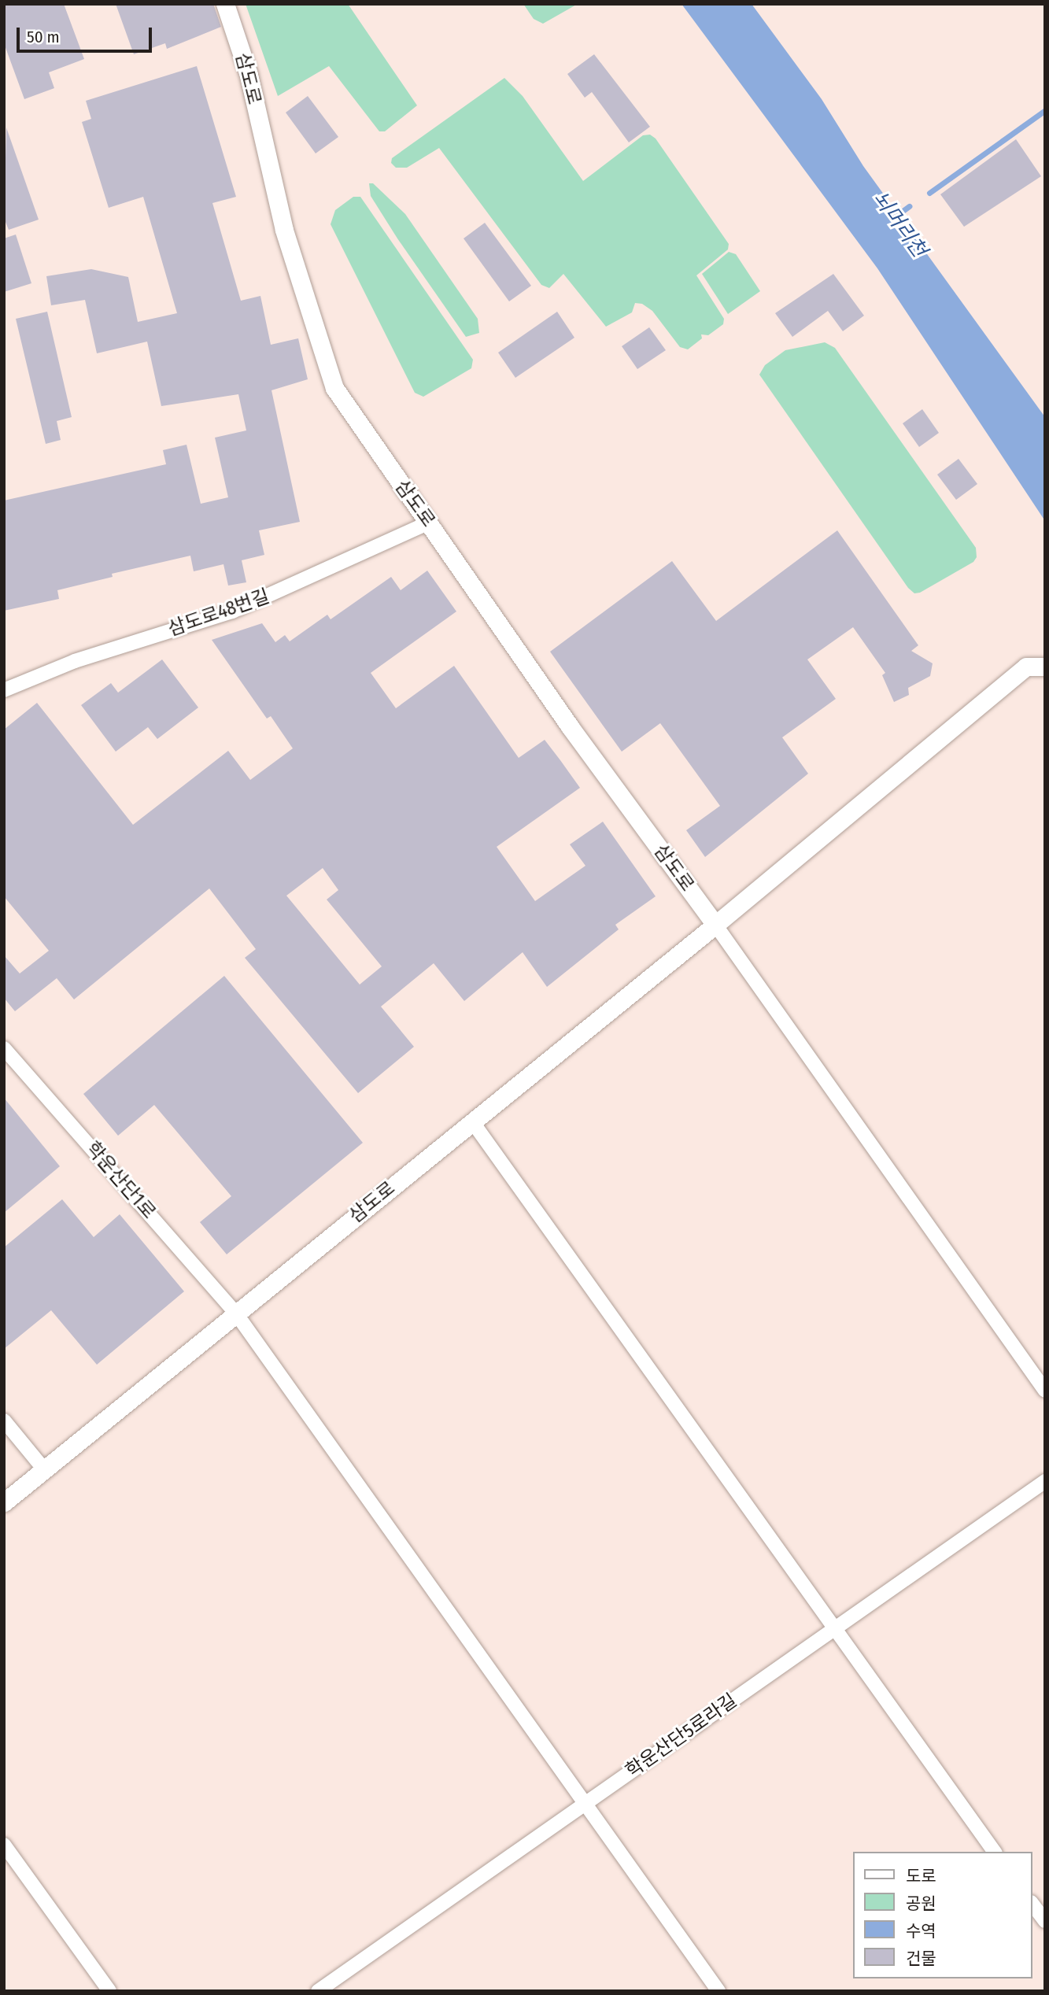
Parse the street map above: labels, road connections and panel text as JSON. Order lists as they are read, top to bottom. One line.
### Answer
{"streets":{"street":["삼도로","삼도로48번길","학운산단1로","학운산단5로라길"]},"crossings":[["삼도로","삼도로48번길"],["삼도로","학운산단1로"],["학운산단1로","학운산단5로라길"]],"water":["뇌머리천"],"legend":["도로","공원","수역","건물"],"scale_bar":"50 m"}
